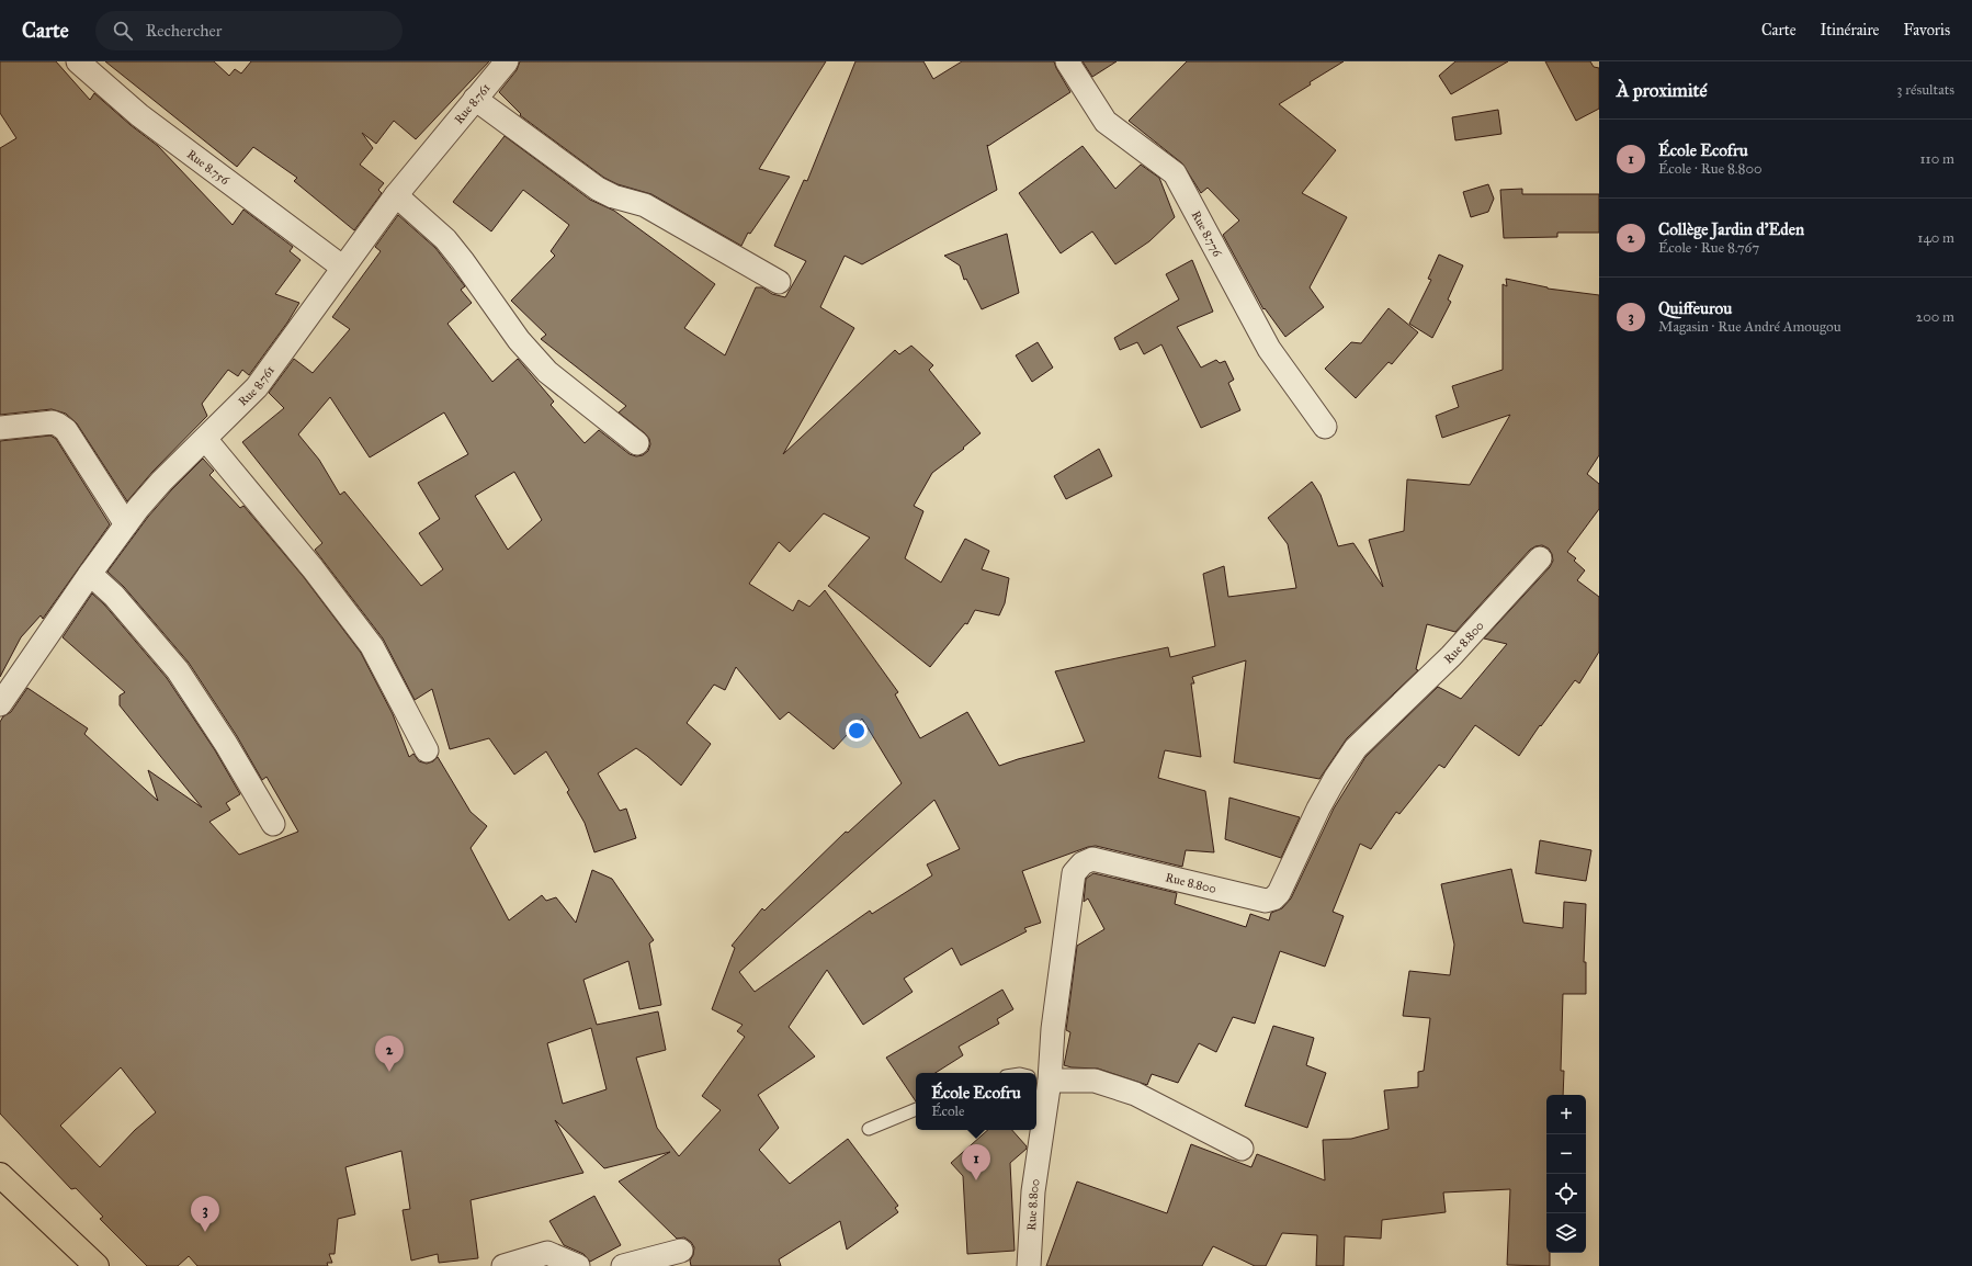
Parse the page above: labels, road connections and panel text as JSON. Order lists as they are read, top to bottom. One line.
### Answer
{"streets":{"street":["Rue 8.761","Rue 8.756","Rue 8.776","Rue 8.800"]},"crossings":[["Rue 8.761","Rue 8.756"]],"page":{"header":"Carte","search":"Rechercher","nav":["Carte","Itinéraire","Favoris"],"heading":["À proximité","3 résultats"],"list":[{"mark":"1","name":"École Ecofru","note":"École · Rue 8.800","value":"110 m"},{"mark":"2","name":"Collège Jardin d'Eden","note":"École · Rue 8.767","value":"140 m"},{"mark":"3","name":"Quiffeurou","note":"Magasin · Rue André Amougou","value":"200 m"}],"pins":["2","1","3"],"popup":["École Ecofru","École"],"map_buttons":["+","−"]}}
